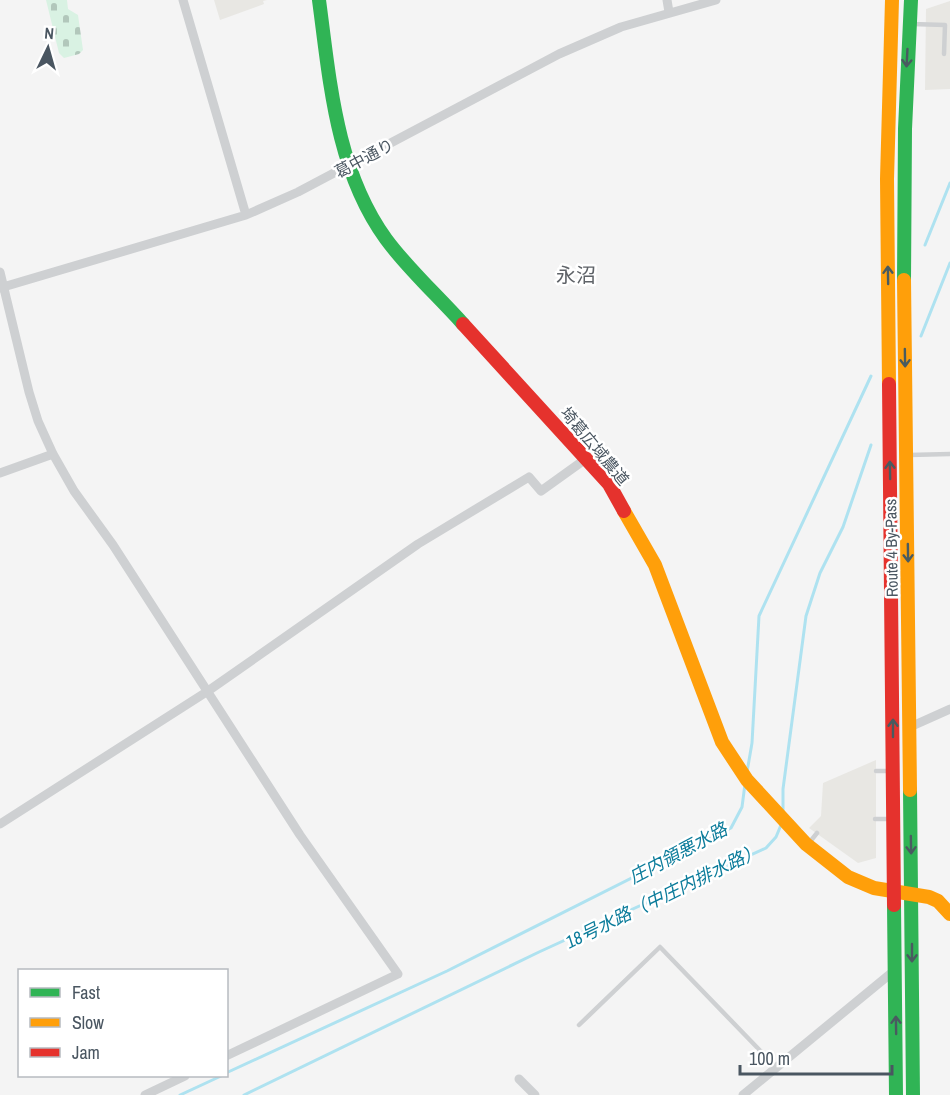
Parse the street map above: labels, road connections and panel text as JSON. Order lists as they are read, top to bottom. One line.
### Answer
{"streets":{"main road":["埼葛広域農道","Route 4 By-Pass"],"street":["葛中通り"]},"crossings":[["葛中通り","埼葛広域農道"],["埼葛広域農道","Route 4 By-Pass"]],"districts":["永沼"],"water":["庄内領悪水路","18号水路（中庄内排水路）"],"legend":["Fast","Slow","Jam"],"scale_bar":"100 m","north":"top"}
